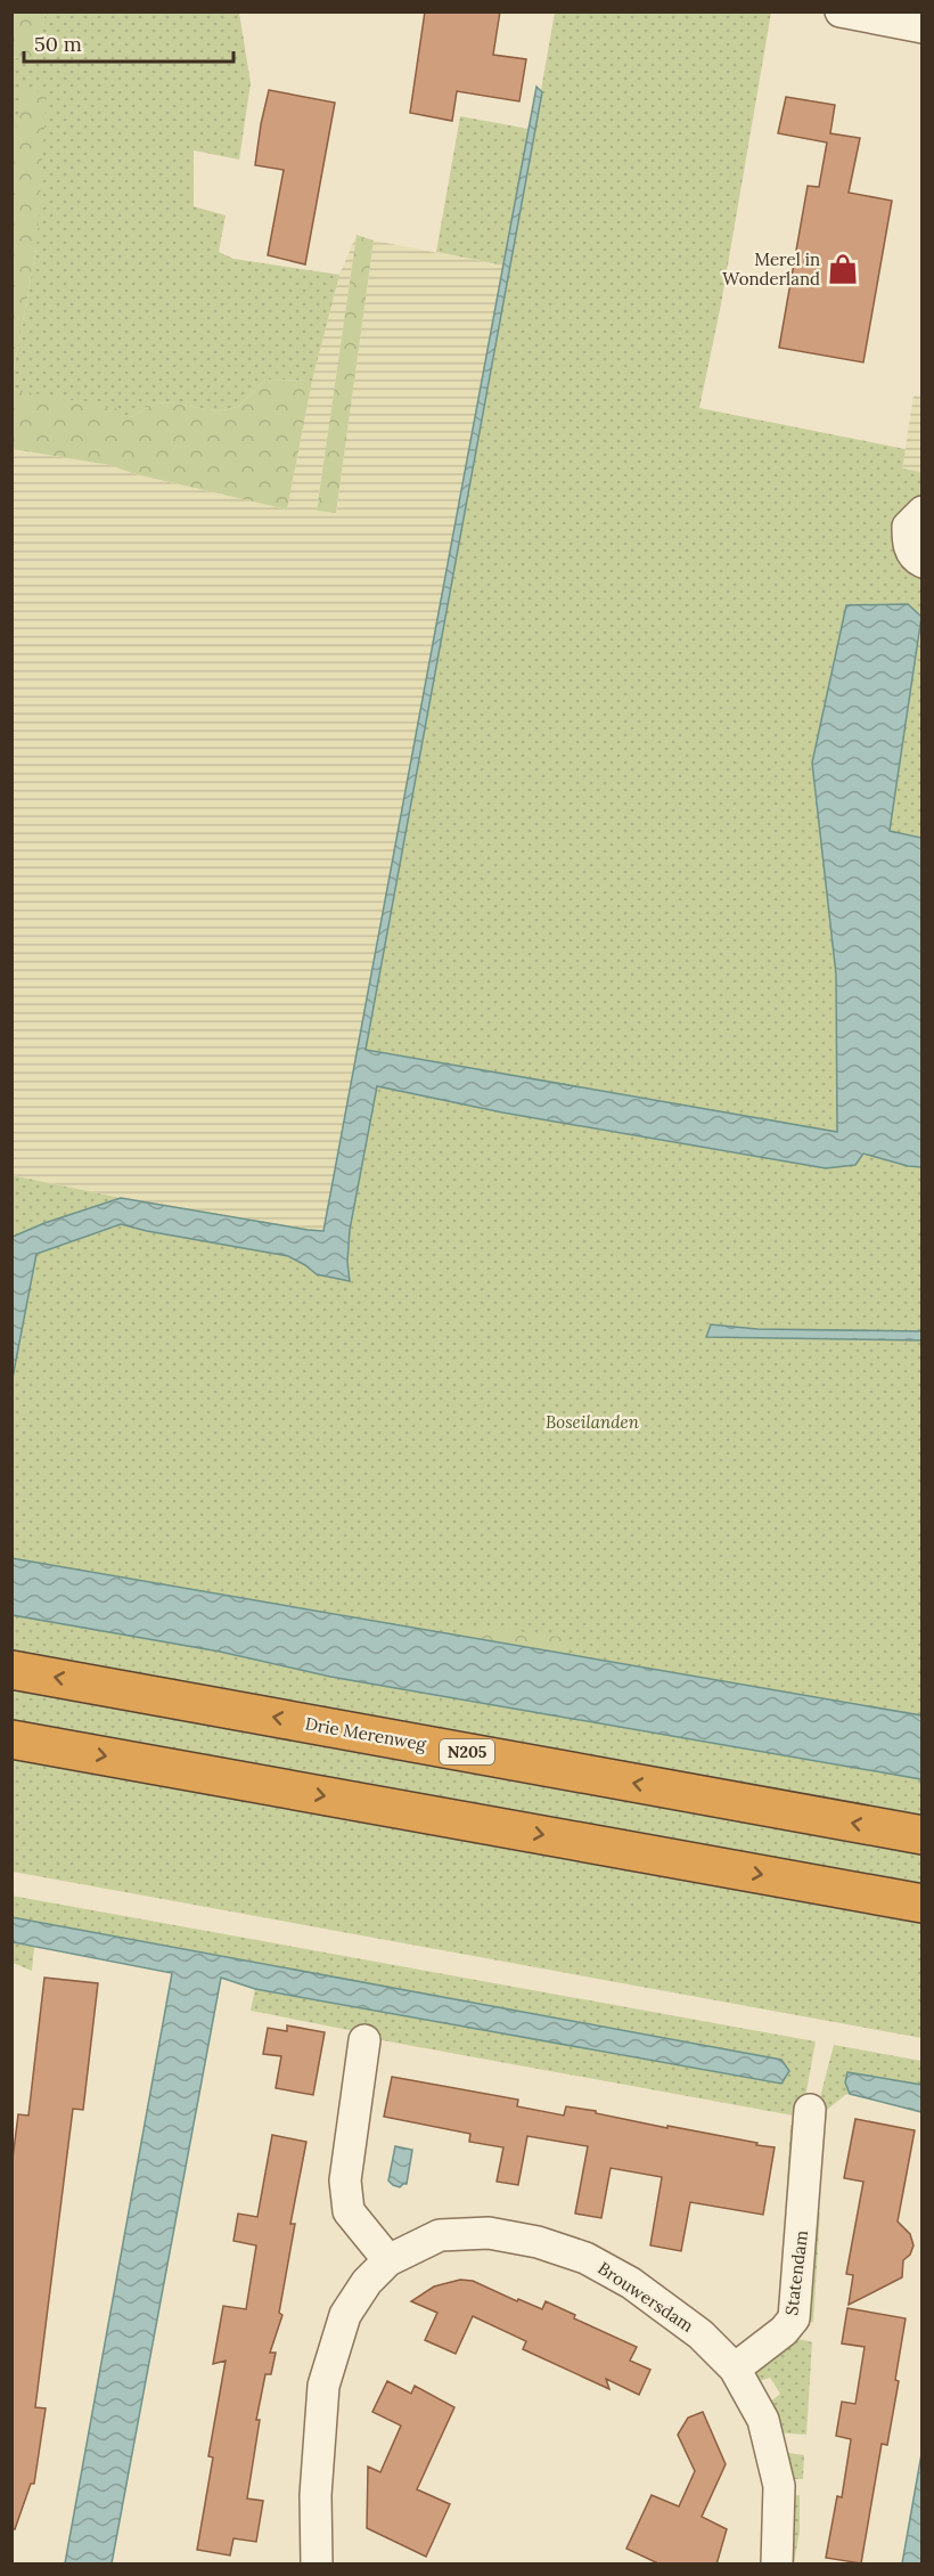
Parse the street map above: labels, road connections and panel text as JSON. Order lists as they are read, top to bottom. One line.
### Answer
{"streets":{"highway":["Drie Merenweg","N205"],"street":["Statendam","Brouwersdam"]},"crossings":[["Statendam","Brouwersdam"]],"parks":["Boseilanden"],"places":{"shop":["Merel in Wonderland"]},"scale_bar":"50 m"}
